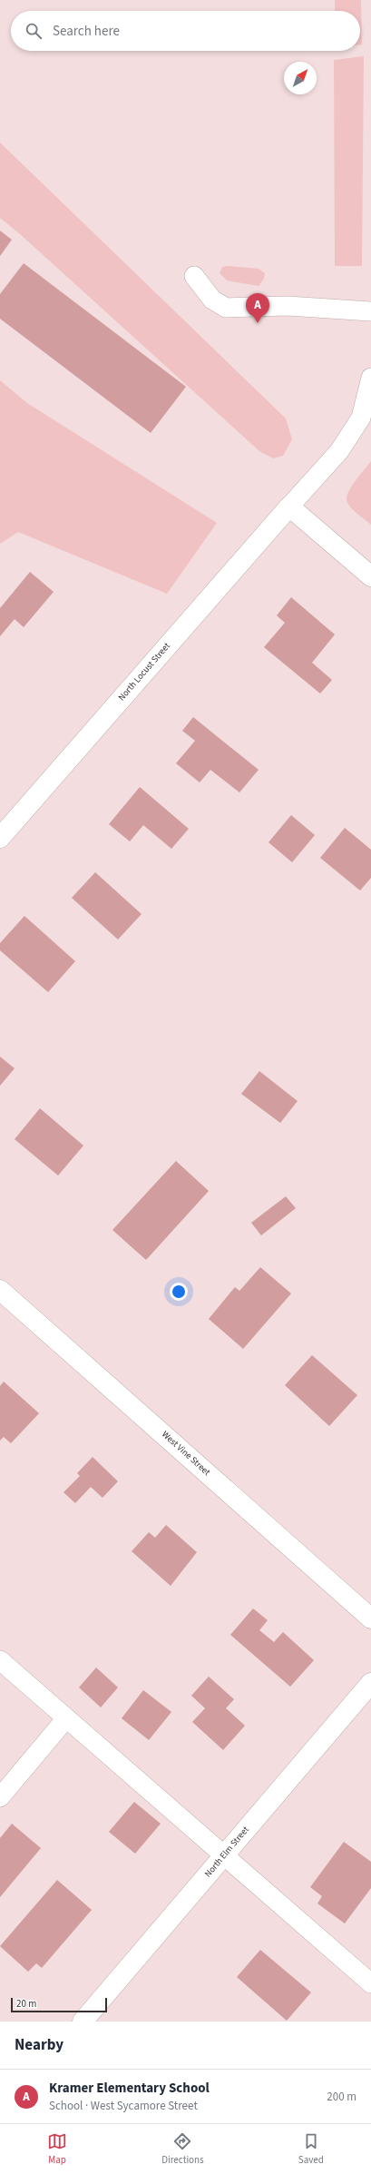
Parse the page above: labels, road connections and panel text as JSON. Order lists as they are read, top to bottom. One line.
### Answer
{"streets":{"street":["North Locust Street","West Vine Street","North Elm Street"]},"scale_bar":"20 m","north":"top right","page":{"search":"Search here","pins":"A","scale":"20 m","heading":"Nearby","list":[{"mark":"A","name":"Kramer Elementary School","note":"School · West Sycamore Street","value":"200 m"}],"nav":["Map","Directions","Saved"]}}
